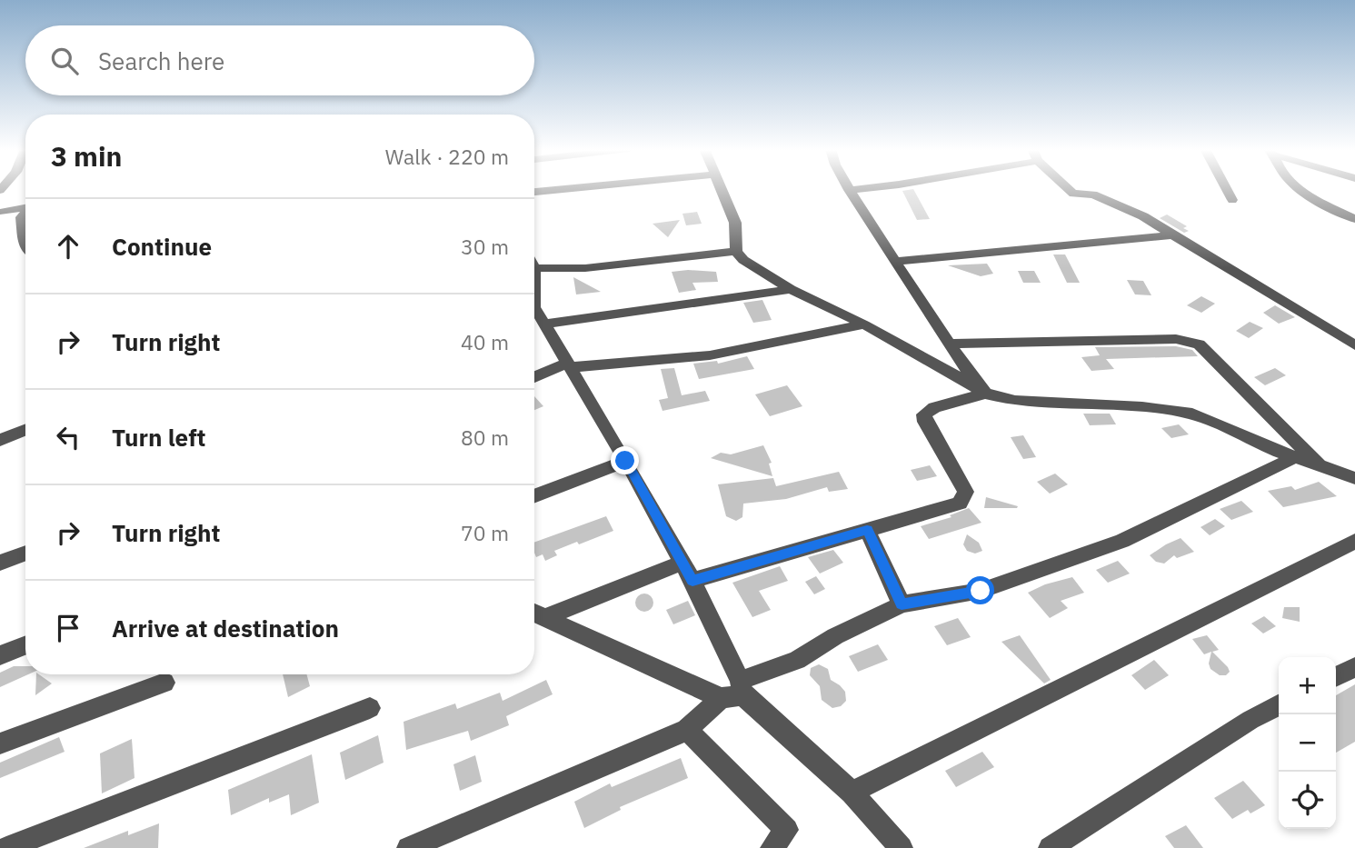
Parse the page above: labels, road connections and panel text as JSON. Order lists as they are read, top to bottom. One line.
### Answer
{"page":{"search":"Search here","heading":["3 min","Walk · 220 m"],"list":[["Continue","30 m"],["Turn right","40 m"],["Turn left","80 m"],["Turn right","70 m"],"Arrive at destination"],"map_buttons":["+","−"]}}
